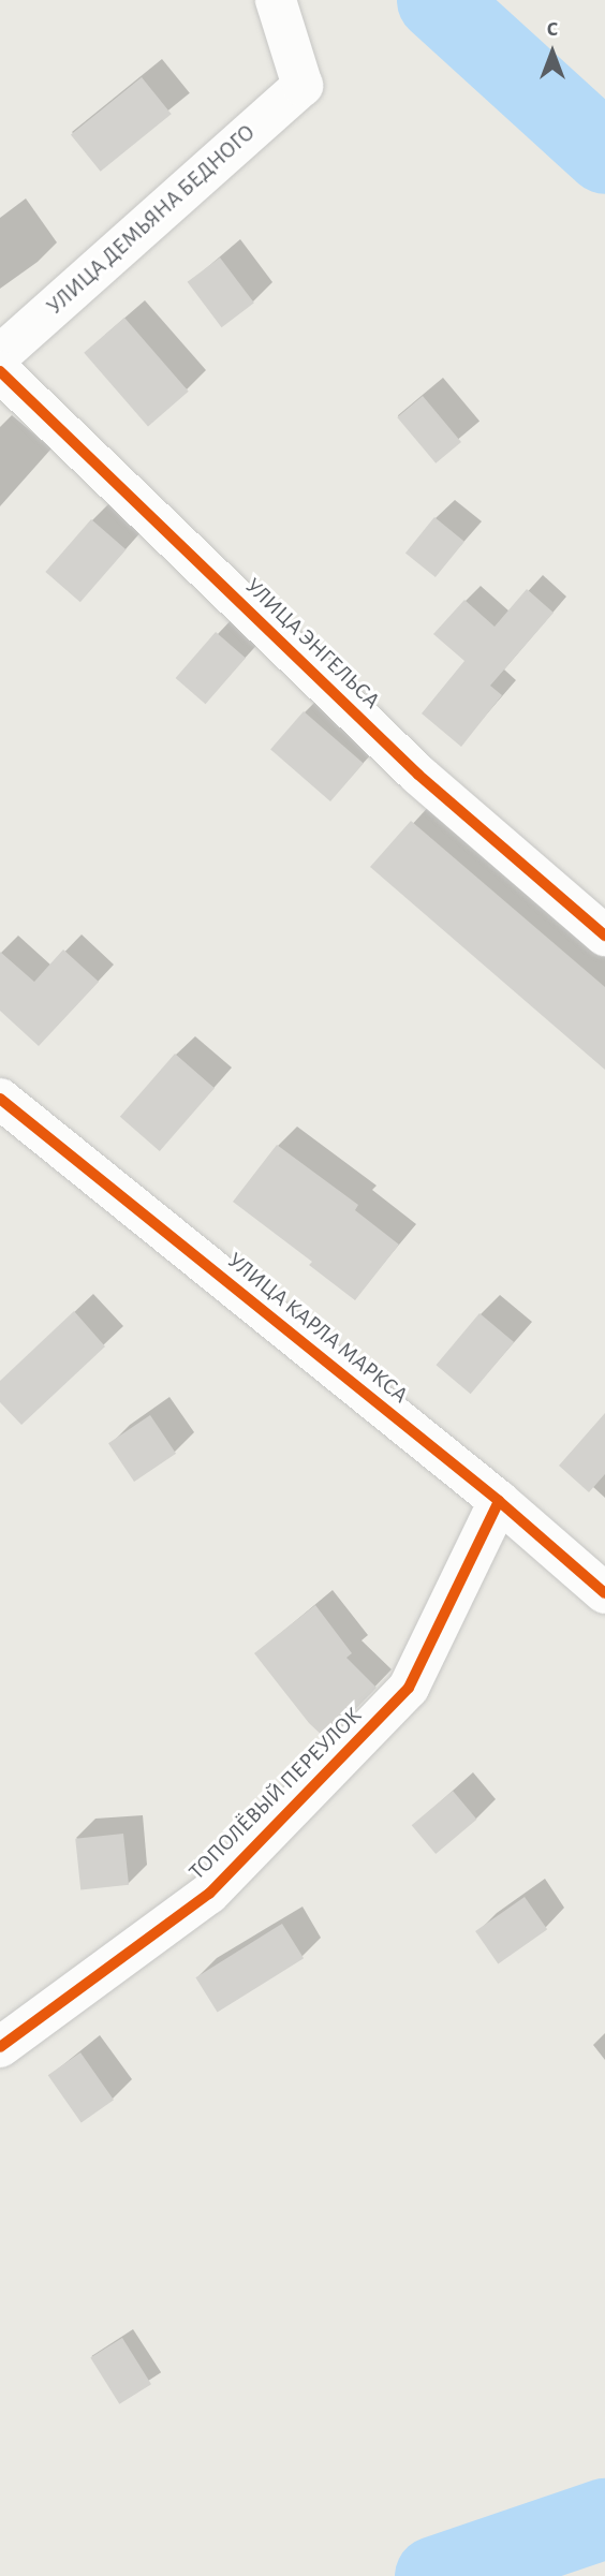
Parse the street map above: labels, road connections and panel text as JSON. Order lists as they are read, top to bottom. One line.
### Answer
{"streets":{"street":["УЛИЦА ДЕМЬЯНА БЕДНОГО","УЛИЦА ЭНГЕЛЬСА","УЛИЦА КАРЛА МАРКСА","ТОПОЛЁВЫЙ ПЕРЕУЛОК"]},"crossings":[["УЛИЦА КАРЛА МАРКСА","ТОПОЛЁВЫЙ ПЕРЕУЛОК"]],"north":"top"}
